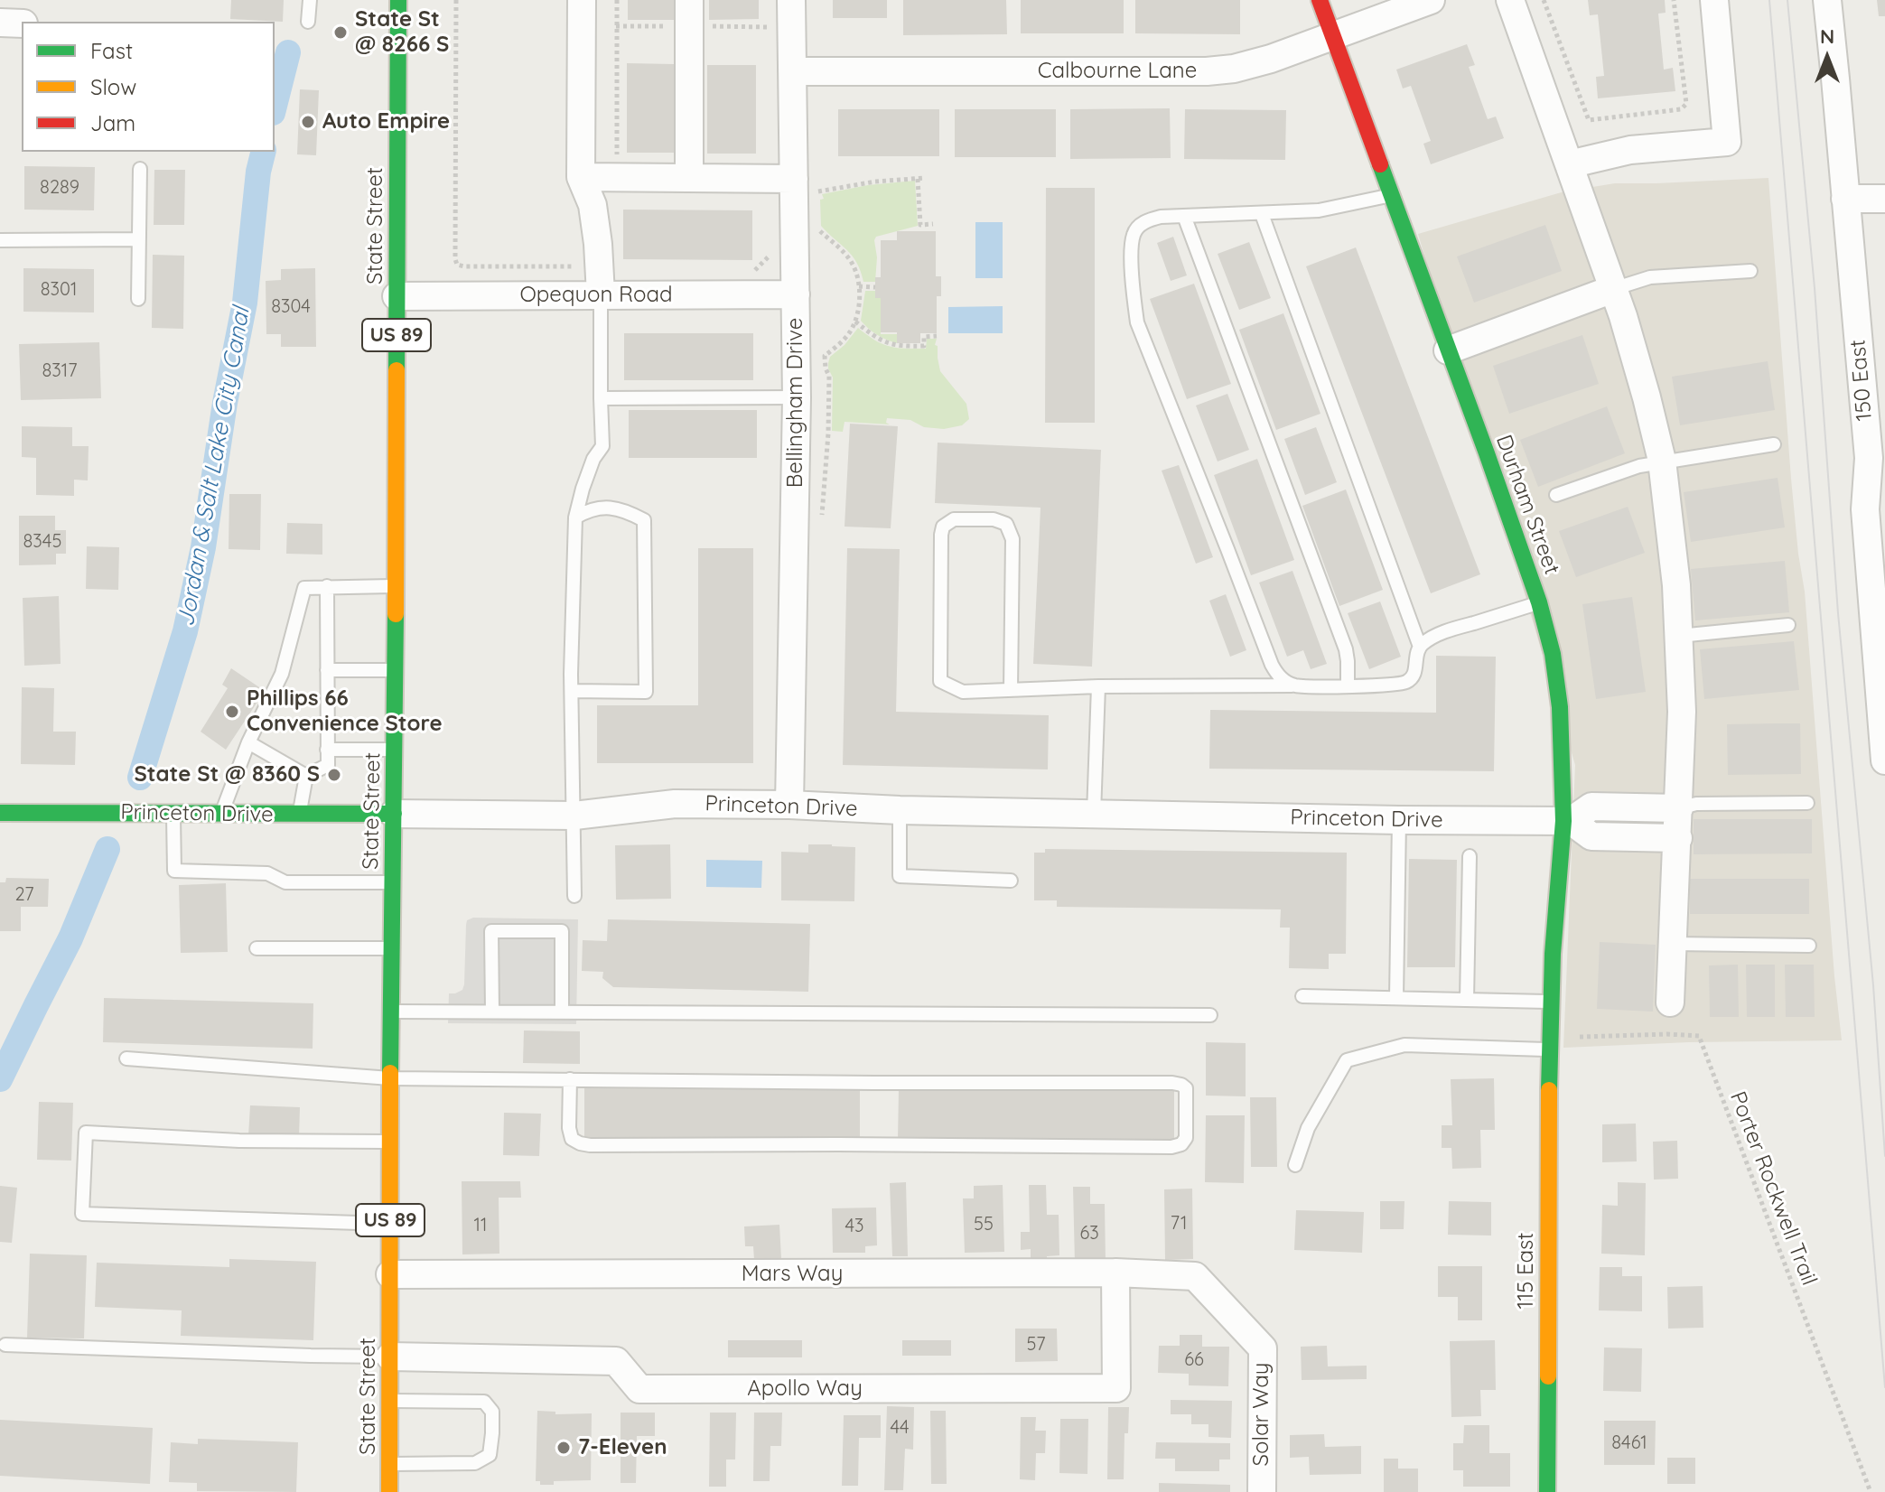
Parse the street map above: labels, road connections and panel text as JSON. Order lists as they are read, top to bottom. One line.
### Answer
{"streets":{"street":["Calbourne Lane","State Street","Opequon Road","US 89","150 East","Bellingham Drive","Durham Street","Princeton Drive","115 East","Mars Way","Apollo Way","Solar Way"],"path":["Porter Rockwell Trail"]},"crossings":[["Calbourne Lane","Bellingham Drive"],["Calbourne Lane","Durham Street"],["State Street","Opequon Road"],["State Street","Princeton Drive"],["State Street","Mars Way"],["State Street","Apollo Way"],["Opequon Road","Bellingham Drive"],["Bellingham Drive","Princeton Drive"],["Durham Street","Princeton Drive"],["Durham Street","Porter Rockwell Trail"],["Durham Street","115 East"],["Porter Rockwell Trail","115 East"],["Mars Way","Apollo Way"],["Mars Way","Solar Way"]],"water":["Jordan & Salt Lake City Canal"],"places":["State St @ 8266 S","Auto Empire","Phillips 66 Convenience Store","State St @ 8360 S","7-Eleven"],"house_numbers":["8289","8301","8304","8317","8345","27","71","55","11","43","63","57","66","44","8461"],"legend":["Fast","Slow","Jam"],"north":"top"}
